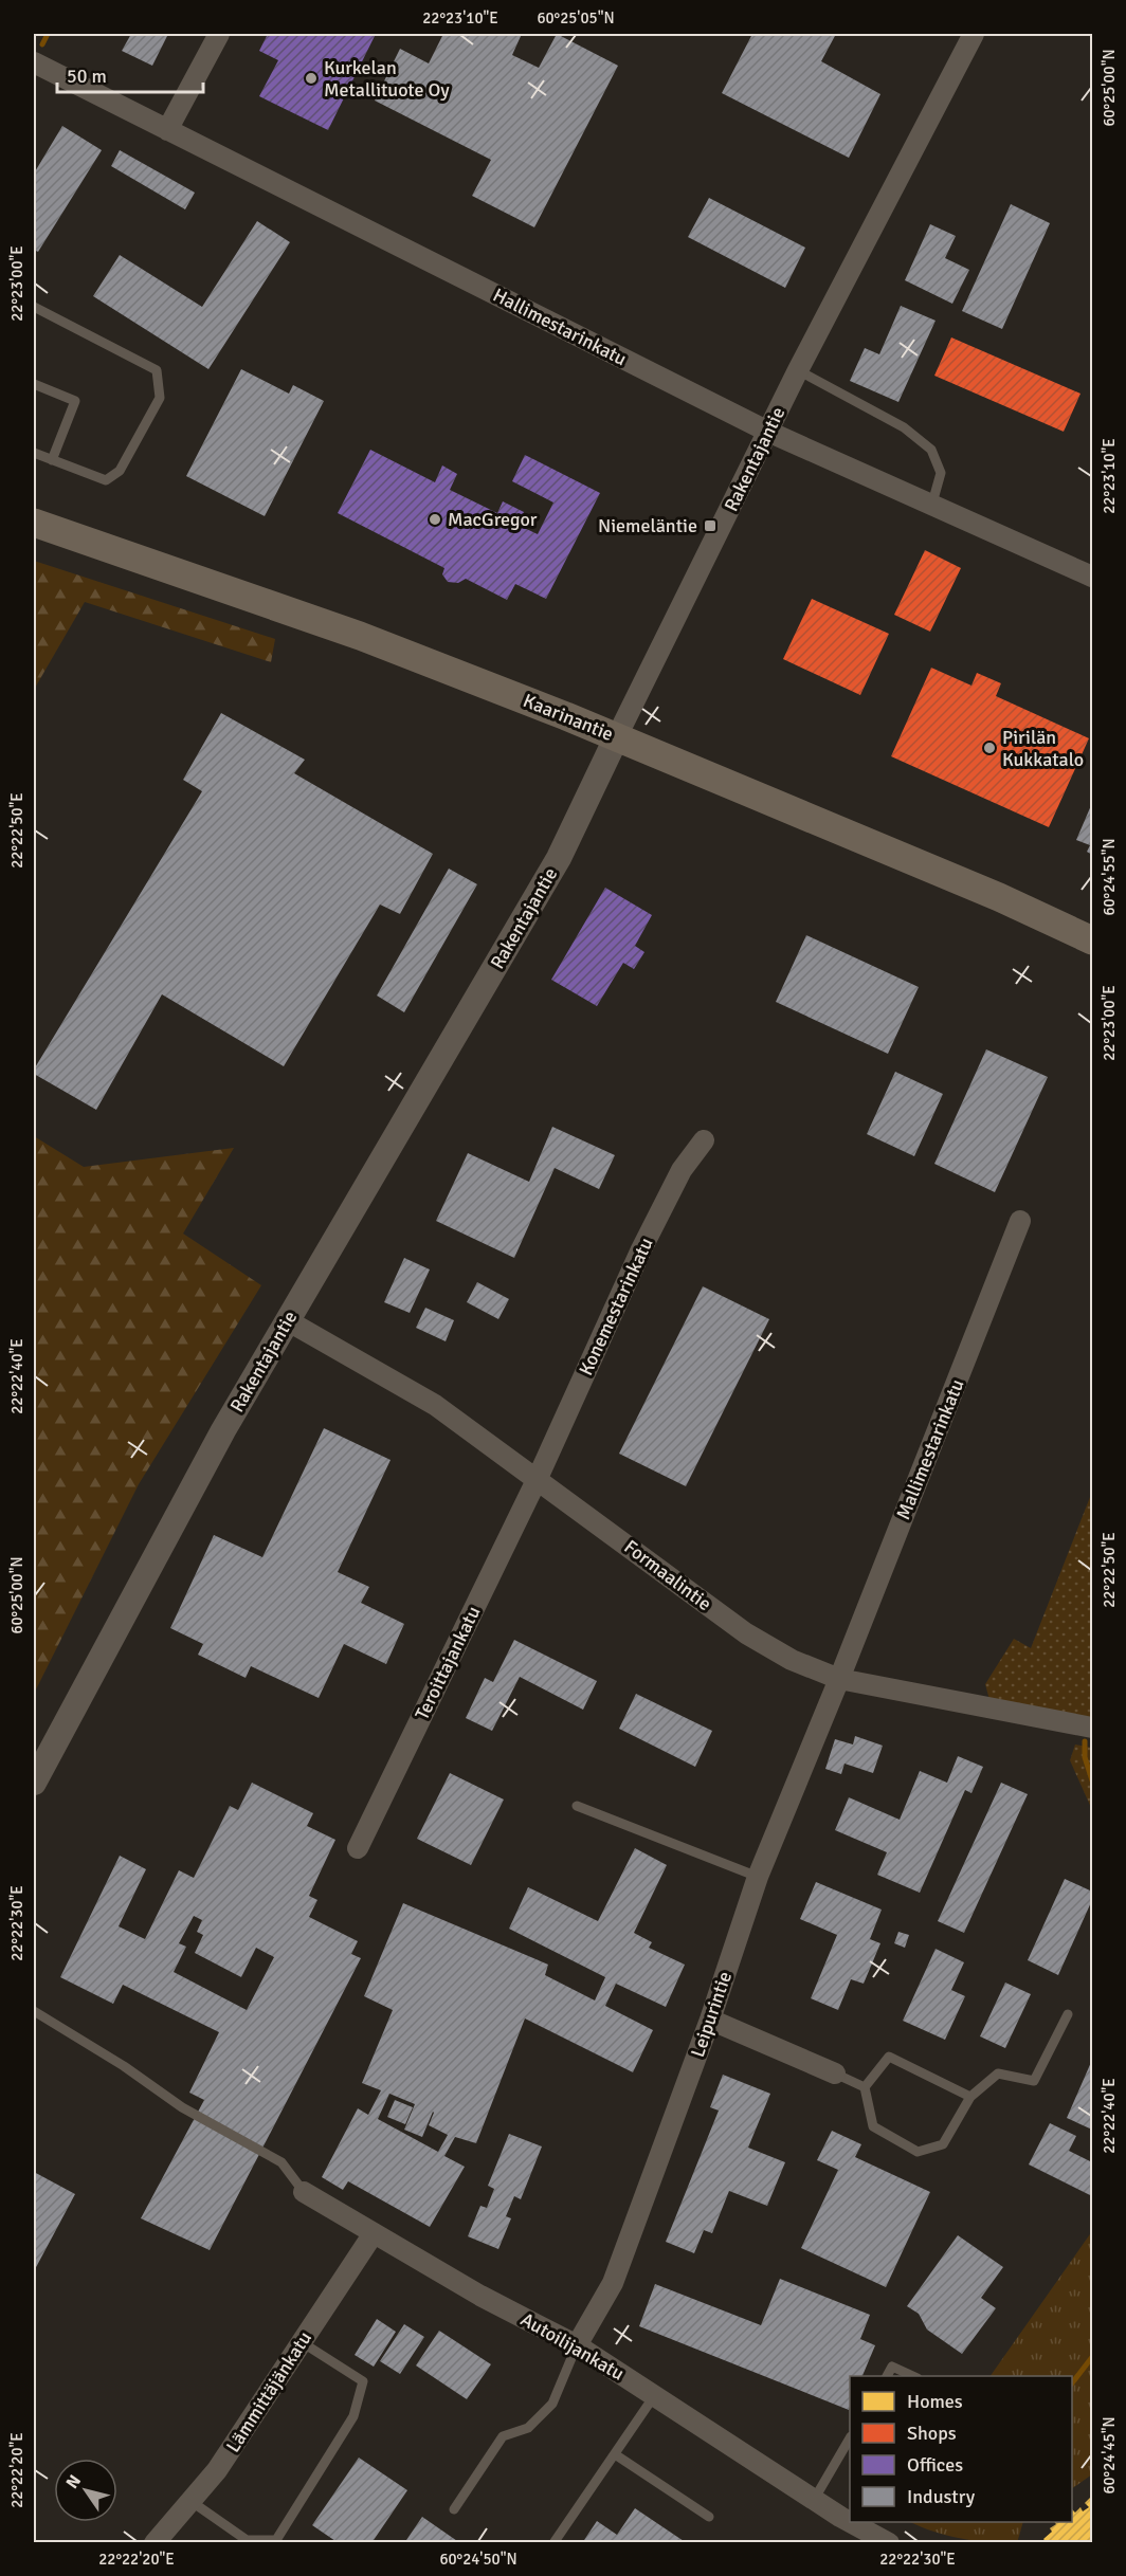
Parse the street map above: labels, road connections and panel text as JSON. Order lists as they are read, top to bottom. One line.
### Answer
{"streets":{"main road":["Kaarinantie"],"street":["Hallimestarinkatu","Rakentajantie","Konemestarinkatu","Mallimestarinkatu","Formaalintie","Teroittajankatu","Leipurintie","Autoilijankatu","Lämmittäjänkatu"]},"crossings":[["Hallimestarinkatu","Rakentajantie"],["Rakentajantie","Kaarinantie"],["Rakentajantie","Formaalintie"],["Konemestarinkatu","Formaalintie"],["Konemestarinkatu","Teroittajankatu"],["Mallimestarinkatu","Formaalintie"],["Mallimestarinkatu","Leipurintie"],["Formaalintie","Teroittajankatu"],["Formaalintie","Leipurintie"],["Leipurintie","Autoilijankatu"],["Autoilijankatu","Lämmittäjänkatu"]],"places":{"other":["Kurkelan Metallituote Oy","MacGregor","Pirilän Kukkatalo"],"transit":["Niemeläntie"]},"legend":["Homes","Shops","Offices","Industry"],"scale_bar":"50 m","north":"top left","coordinates":["22°23'10\"E","60°25'05\"N","60°25'00\"N","22°23'00\"E","22°22'50\"E","60°24'55\"N","22°22'40\"E","22°22'30\"E","60°24'45\"N","22°22'20\"E","60°24'50\"N"]}
